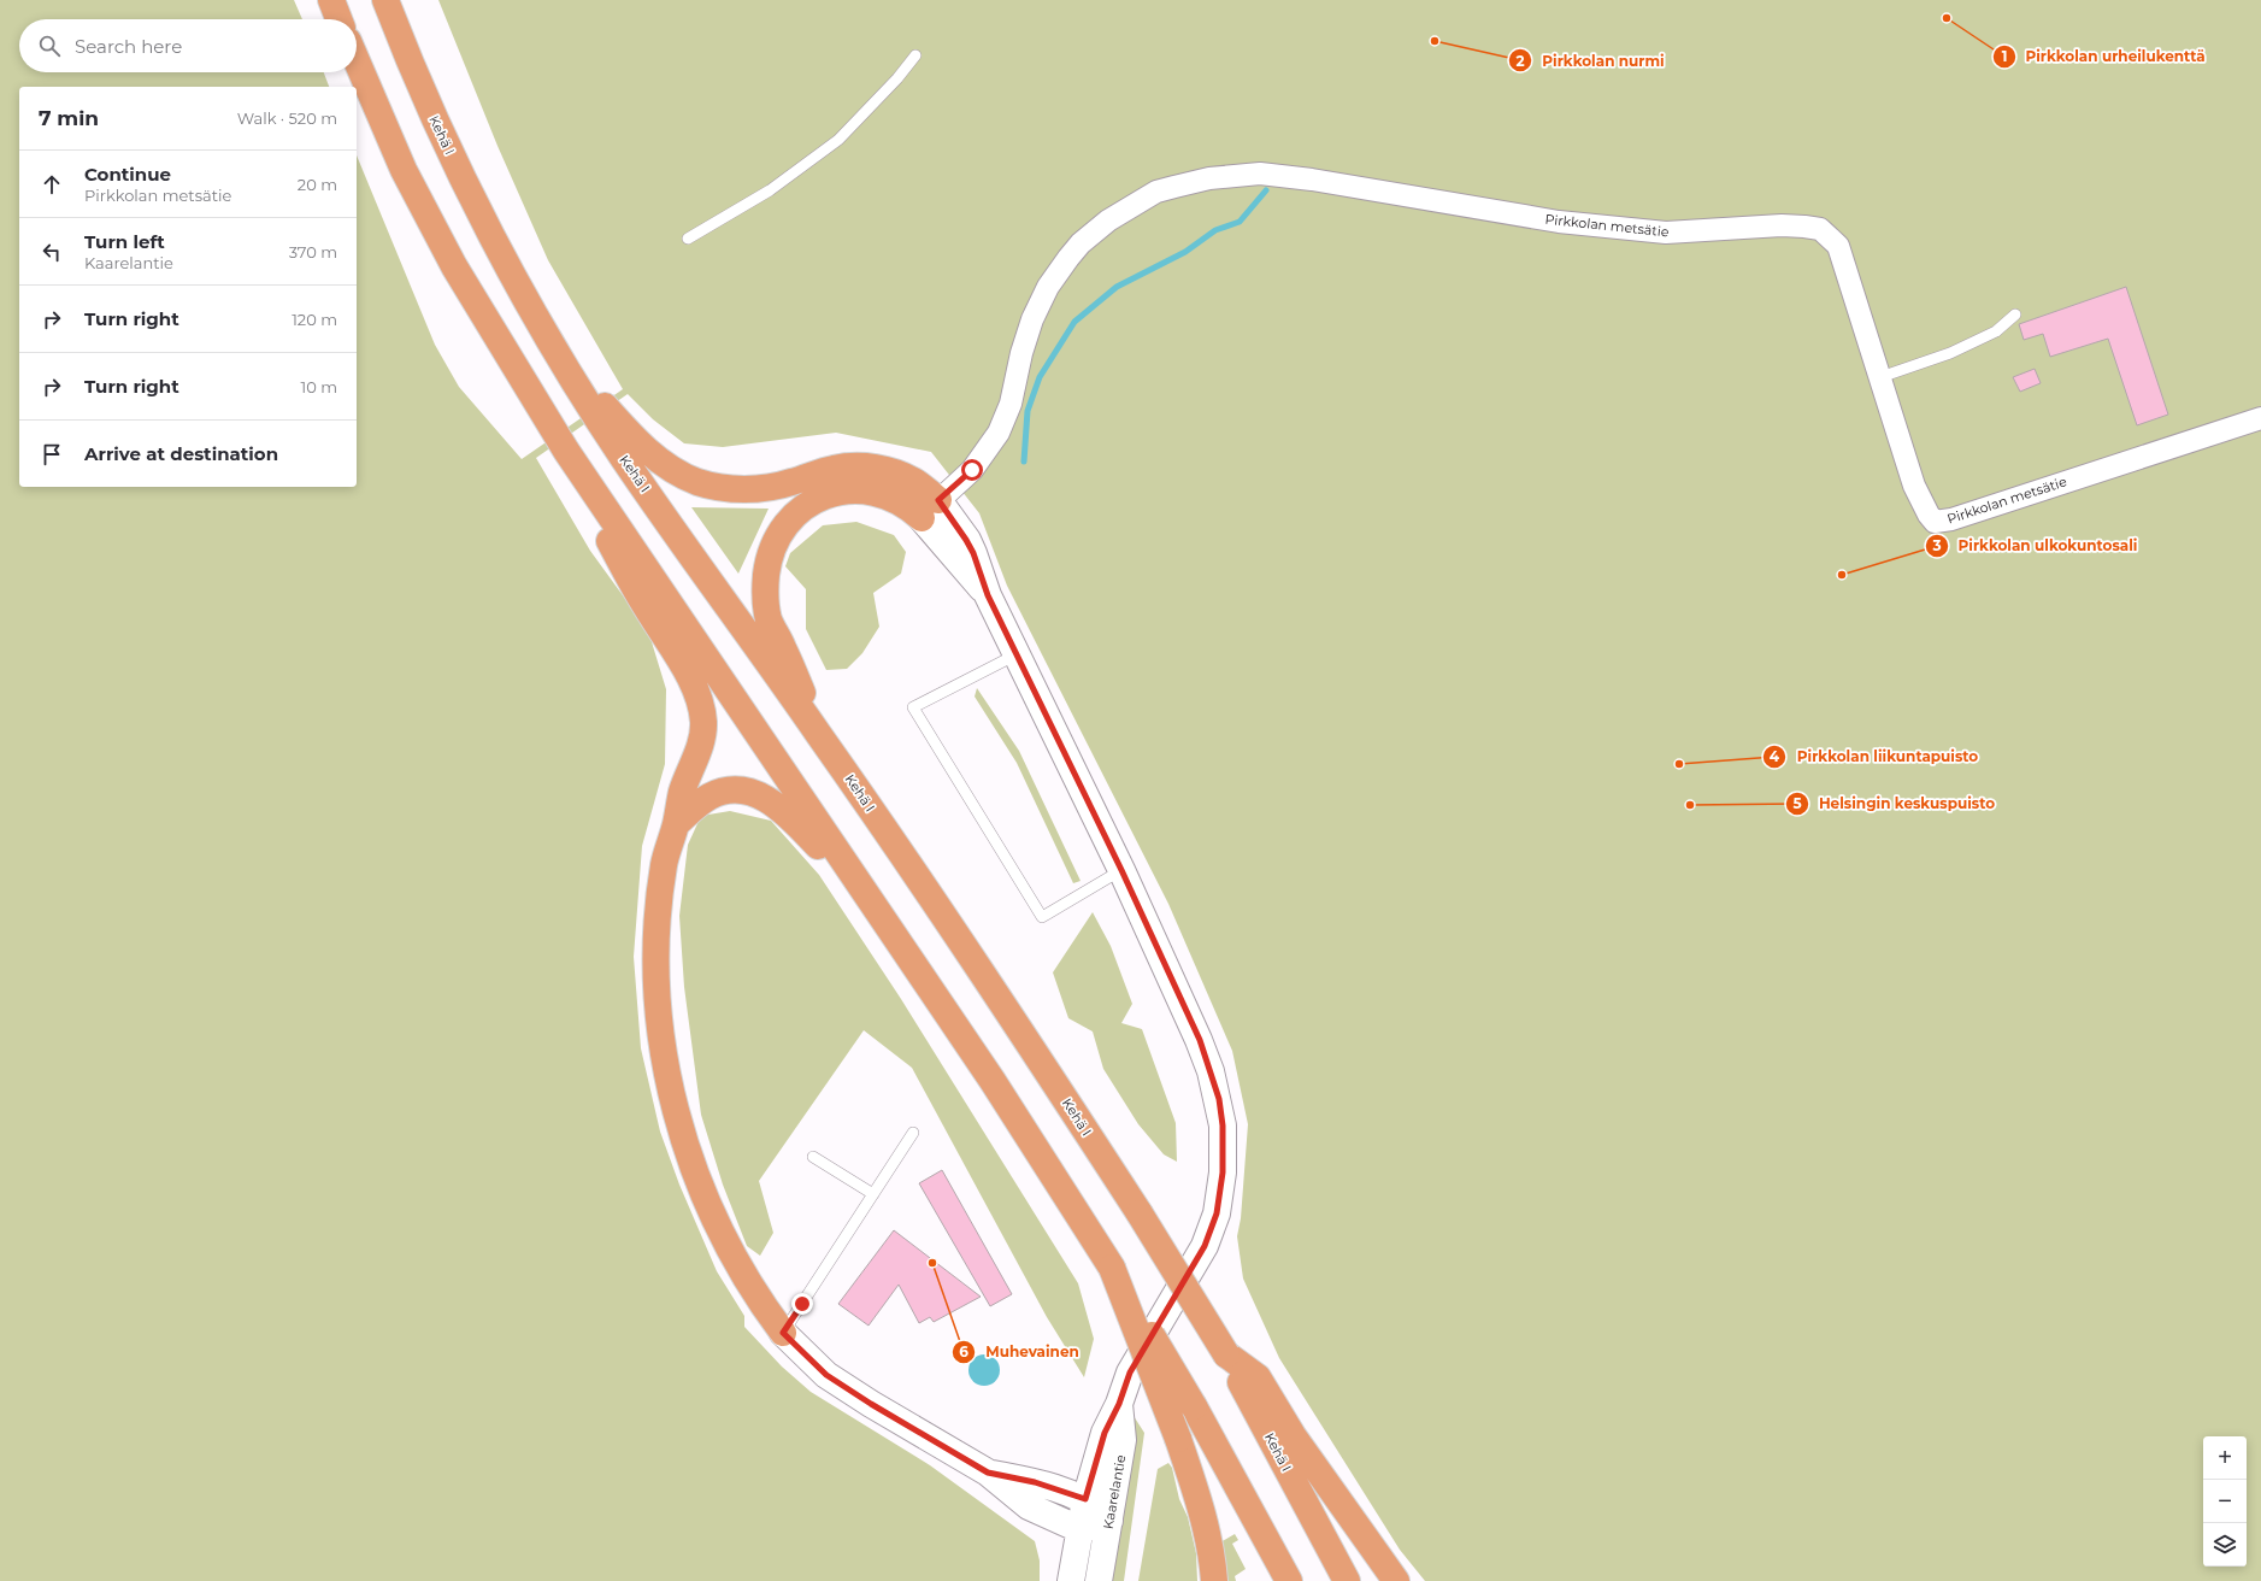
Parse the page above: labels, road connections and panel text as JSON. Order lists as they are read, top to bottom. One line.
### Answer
{"streets":{"highway":["Kehä I"],"main road":["Kaarelantie"],"street":["Pirkkolan metsätie"]},"crossings":[["Pirkkolan metsätie","Kaarelantie"]],"places":["Pirkkolan urheilukenttä","Pirkkolan nurmi","Pirkkolan ulkokuntosali","Pirkkolan liikuntapuisto","Helsingin keskuspuisto","Muhevainen"],"page":{"search":"Search here","heading":["7 min","Walk · 520 m"],"list":[["Continue","Pirkkolan metsätie","20 m"],["Turn left","Kaarelantie","370 m"],["Turn right","120 m"],["Turn right","10 m"],"Arrive at destination"],"map_buttons":["+","−"]}}
